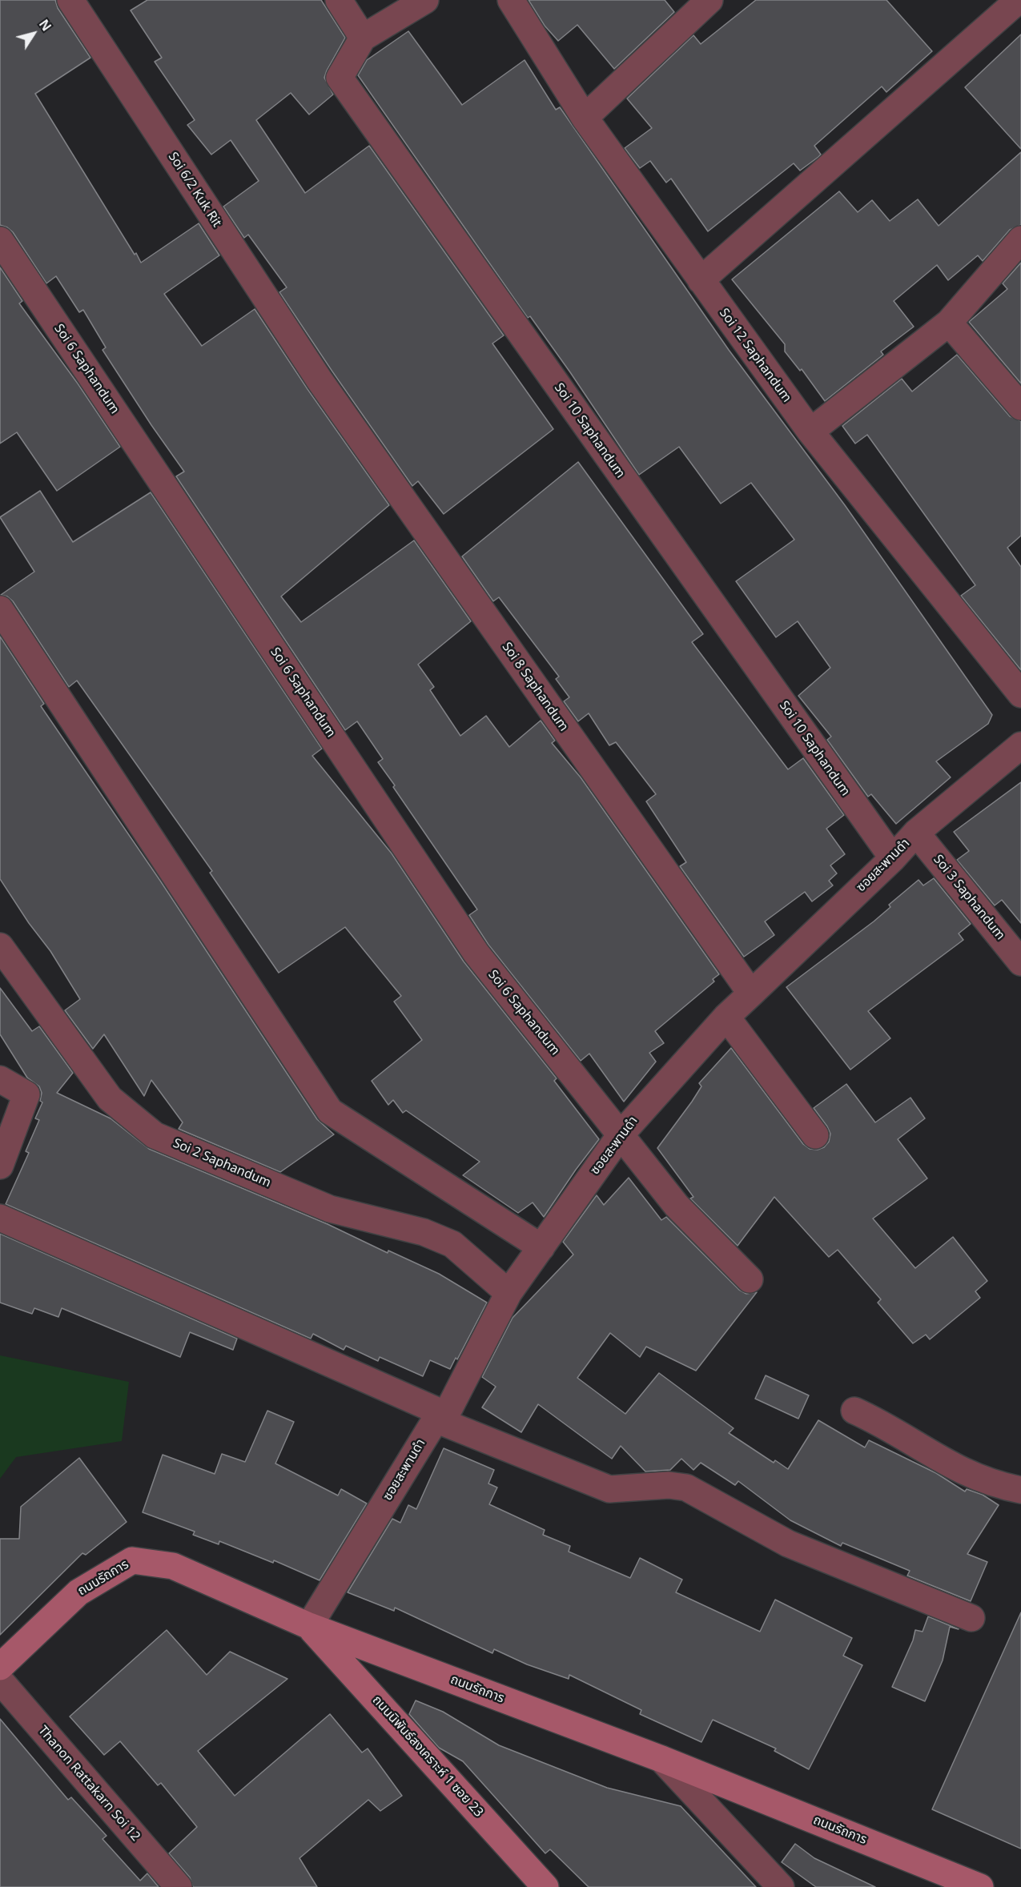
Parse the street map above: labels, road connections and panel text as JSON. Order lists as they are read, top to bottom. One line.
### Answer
{"streets":{"street":["Soi 6/2 Kuk Rit","Soi 12 Saphandum","Soi 6 Saphandum","Soi 10 Saphandum","Soi 8 Saphandum","ซอยสะพานดำ","Soi 3 Saphandum","Soi 2 Saphandum","ถนนรัถการ","ถนนนิพันธ์สงเคราะห์ 1 ซอย 23","Thanon Rattakarn Soi 12"]},"crossings":[["Soi 6/2 Kuk Rit","Soi 8 Saphandum"],["Soi 6 Saphandum","ซอยสะพานดำ"],["Soi 10 Saphandum","ซอยสะพานดำ"],["Soi 8 Saphandum","ซอยสะพานดำ"],["ซอยสะพานดำ","Soi 3 Saphandum"],["ซอยสะพานดำ","Soi 2 Saphandum"],["ซอยสะพานดำ","ถนนรัถการ"],["ซอยสะพานดำ","ถนนนิพันธ์สงเคราะห์ 1 ซอย 23"],["ถนนรัถการ","ถนนนิพันธ์สงเคราะห์ 1 ซอย 23"]],"north":"top right"}
